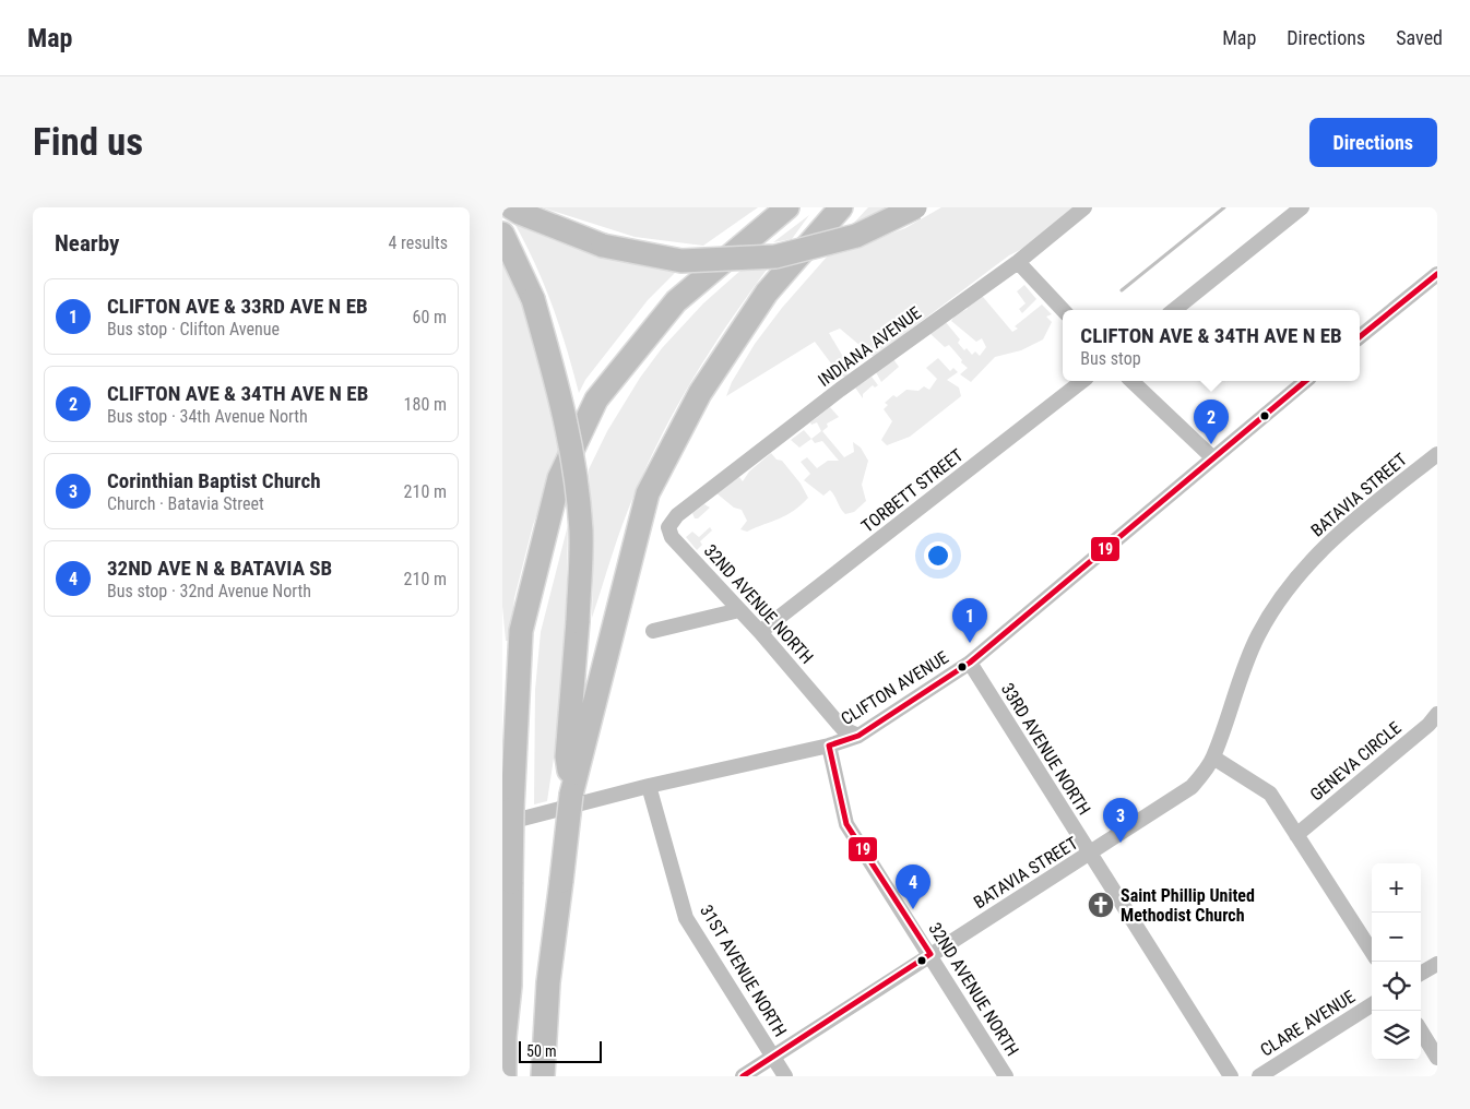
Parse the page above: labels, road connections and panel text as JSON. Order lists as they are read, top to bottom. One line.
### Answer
{"streets":{"street":["INDIANA AVENUE","TORBETT STREET","BATAVIA STREET","32ND AVENUE NORTH","CLIFTON AVENUE","33RD AVENUE NORTH","GENEVA CIRCLE","31ST AVENUE NORTH","CLARE AVENUE"]},"crossings":[["INDIANA AVENUE","32ND AVENUE NORTH"],["TORBETT STREET","32ND AVENUE NORTH"],["BATAVIA STREET","32ND AVENUE NORTH"],["BATAVIA STREET","33RD AVENUE NORTH"],["BATAVIA STREET","31ST AVENUE NORTH"],["32ND AVENUE NORTH","CLIFTON AVENUE"],["CLIFTON AVENUE","33RD AVENUE NORTH"],["CLIFTON AVENUE","31ST AVENUE NORTH"]],"places":{"church":["Saint Phillip United Methodist Church"]},"lines":["transit line 19"],"scale_bar":"50 m","page":{"header":"Map","nav":["Map","Directions","Saved"],"buttons":"Directions","title":"Find us","heading":["Nearby","4 results"],"list":[{"mark":"1","name":"CLIFTON AVE & 33RD AVE N EB","note":"Bus stop · Clifton Avenue","value":"60 m"},{"mark":"2","name":"CLIFTON AVE & 34TH AVE N EB","note":"Bus stop · 34th Avenue North","value":"180 m"},{"mark":"3","name":"Corinthian Baptist Church","note":"Church · Batavia Street","value":"210 m"},{"mark":"4","name":"32ND AVE N & BATAVIA SB","note":"Bus stop · 32nd Avenue North","value":"210 m"}],"popup":["CLIFTON AVE & 34TH AVE N EB","Bus stop"],"pins":["2","1","3","4"],"map_buttons":["+","−"],"scale":"50 m"}}
